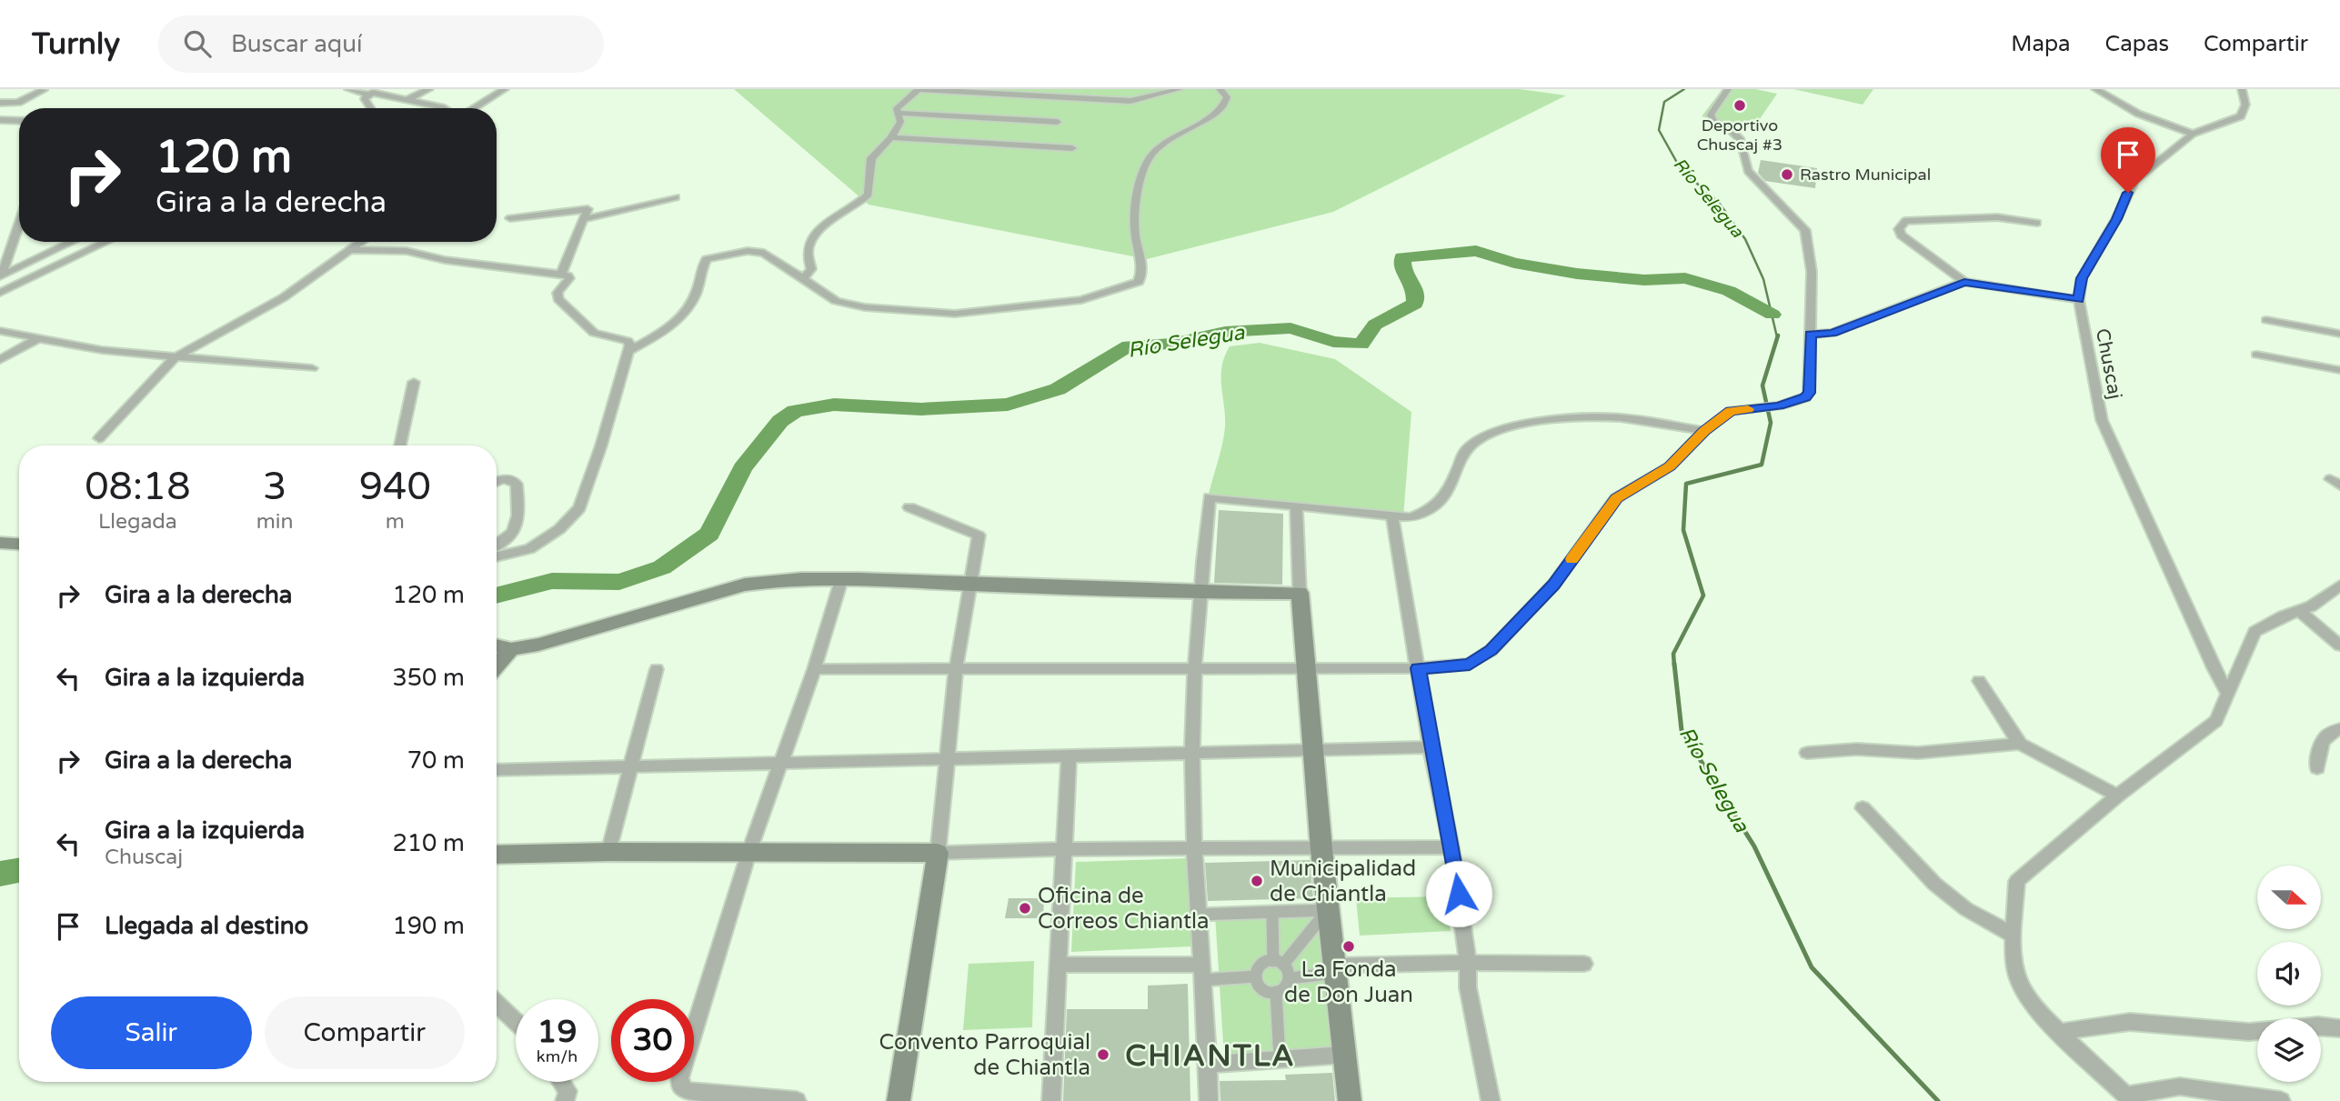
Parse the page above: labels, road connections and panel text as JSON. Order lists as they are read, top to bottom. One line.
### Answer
{"streets":{"street":["Chuscaj"]},"districts":["CHIANTLA"],"water":["Río Selegua"],"places":["Deportivo Chuscaj #3","Rastro Municipal","Municipalidad de Chiantla","Oficina de Correos Chiantla","La Fonda de Don Juan","Convento Parroquial de Chiantla"],"north":"right","page":{"header":"Turnly","search":"Buscar aquí","nav":["Mapa","Capas","Compartir"],"turn":["120 m","Gira a la derecha"],"eta":["08:18","Llegada","3","min","940","m"],"list":[{"name":"Gira a la derecha","value":"120 m"},{"name":"Gira a la izquierda","value":"350 m"},{"name":"Gira a la derecha","value":"70 m"},{"name":"Gira a la izquierda","note":"Chuscaj","value":"210 m"},{"name":"Llegada al destino","value":"190 m"}],"buttons":["Salir","Compartir"],"speed":"19 km/h","limit":"30"}}
